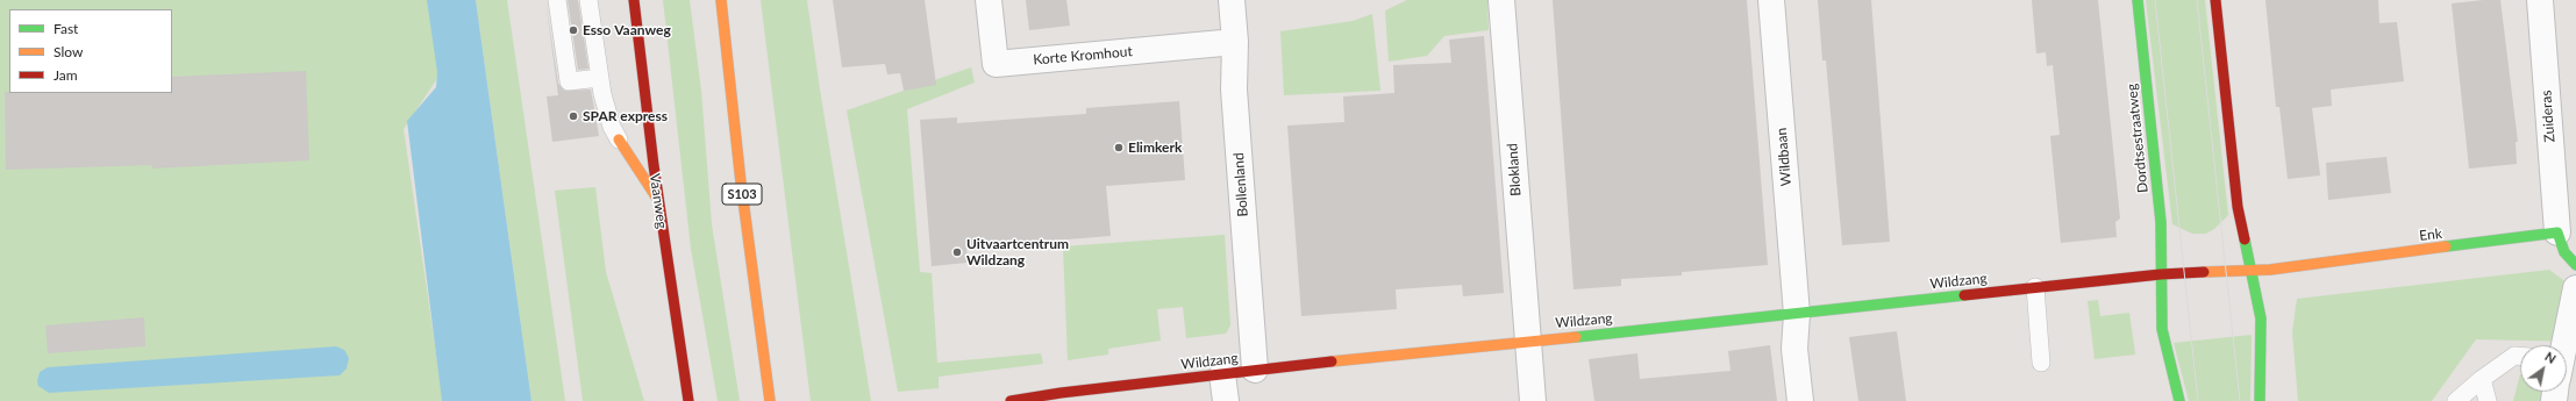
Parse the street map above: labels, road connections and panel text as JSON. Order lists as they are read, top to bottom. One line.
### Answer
{"streets":{"main road":["Dordtsestraatweg","S103","Vaanweg","Enk","Wildzang"],"street":["Korte Kromhout","Zuideras","Wildbaan","Blokland","Bollenland"]},"crossings":[["Korte Kromhout","Bollenland"],["Zuideras","Enk"],["Dordtsestraatweg","Wildzang"],["Wildbaan","Wildzang"],["Blokland","Wildzang"],["Bollenland","Wildzang"]],"places":["Esso Vaanweg","SPAR express","Elimkerk","Uitvaartcentrum Wildzang"],"legend":["Fast","Slow","Jam"],"north":"top right"}
